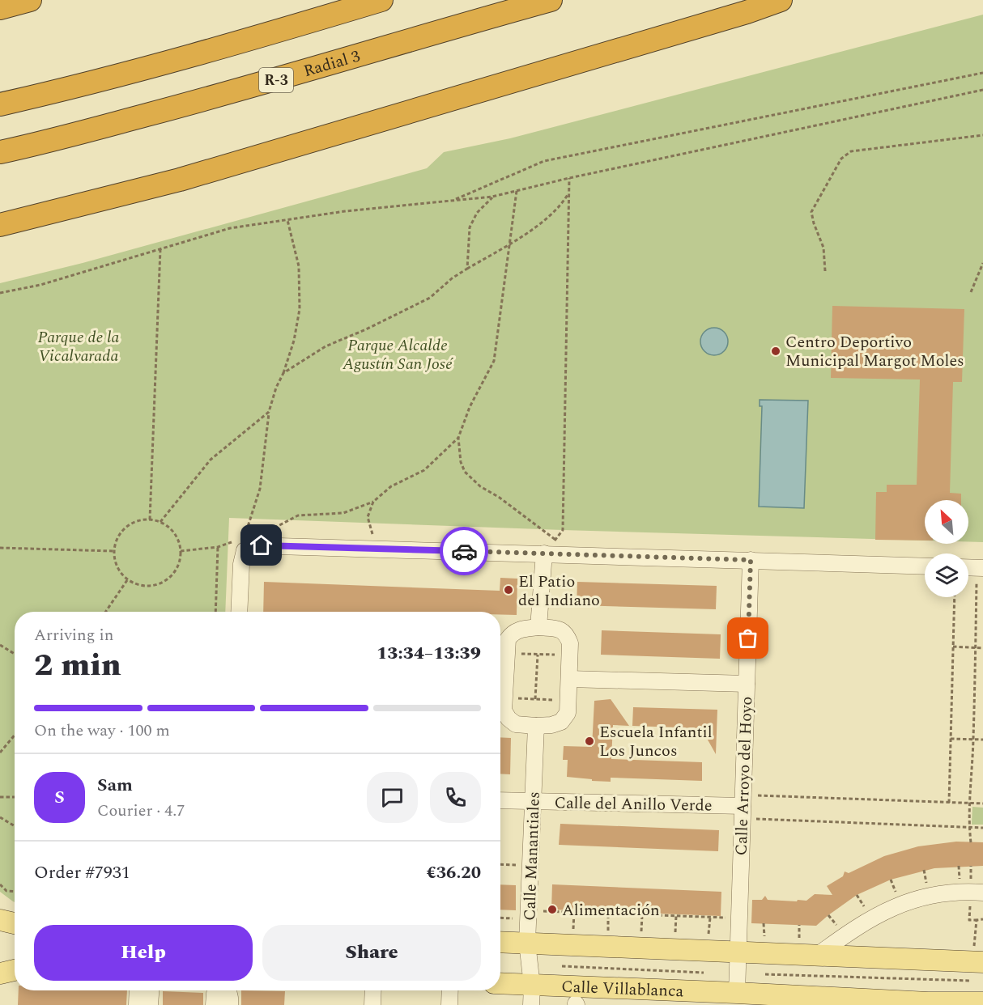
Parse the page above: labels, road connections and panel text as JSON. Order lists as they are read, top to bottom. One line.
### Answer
{"streets":{"highway":["Radial 3","R-3"],"main road":["Calle Villablanca"],"street":["Calle Arroyo del Hoyo","Calle del Anillo Verde","Calle Manantiales"]},"crossings":[["Calle Arroyo del Hoyo","Calle del Anillo Verde"],["Calle Arroyo del Hoyo","Calle Villablanca"],["Calle del Anillo Verde","Calle Manantiales"],["Calle Manantiales","Calle Villablanca"]],"parks":["Parque de la Vicalvarada","Parque Alcalde Agustín San José"],"places":["Centro Deportivo Municipal Margot Moles","El Patio del Indiano","Escuela Infantil Los Juncos","Alimentación"],"north":"top left","page":{"heading":["2 min","Arriving in","13:34–13:39"],"panel":["Sam","Courier · 4.7","Order #7931","€36.20"],"bar":"On the way · 100 m","round":"S","buttons":["Help","Share"]}}
